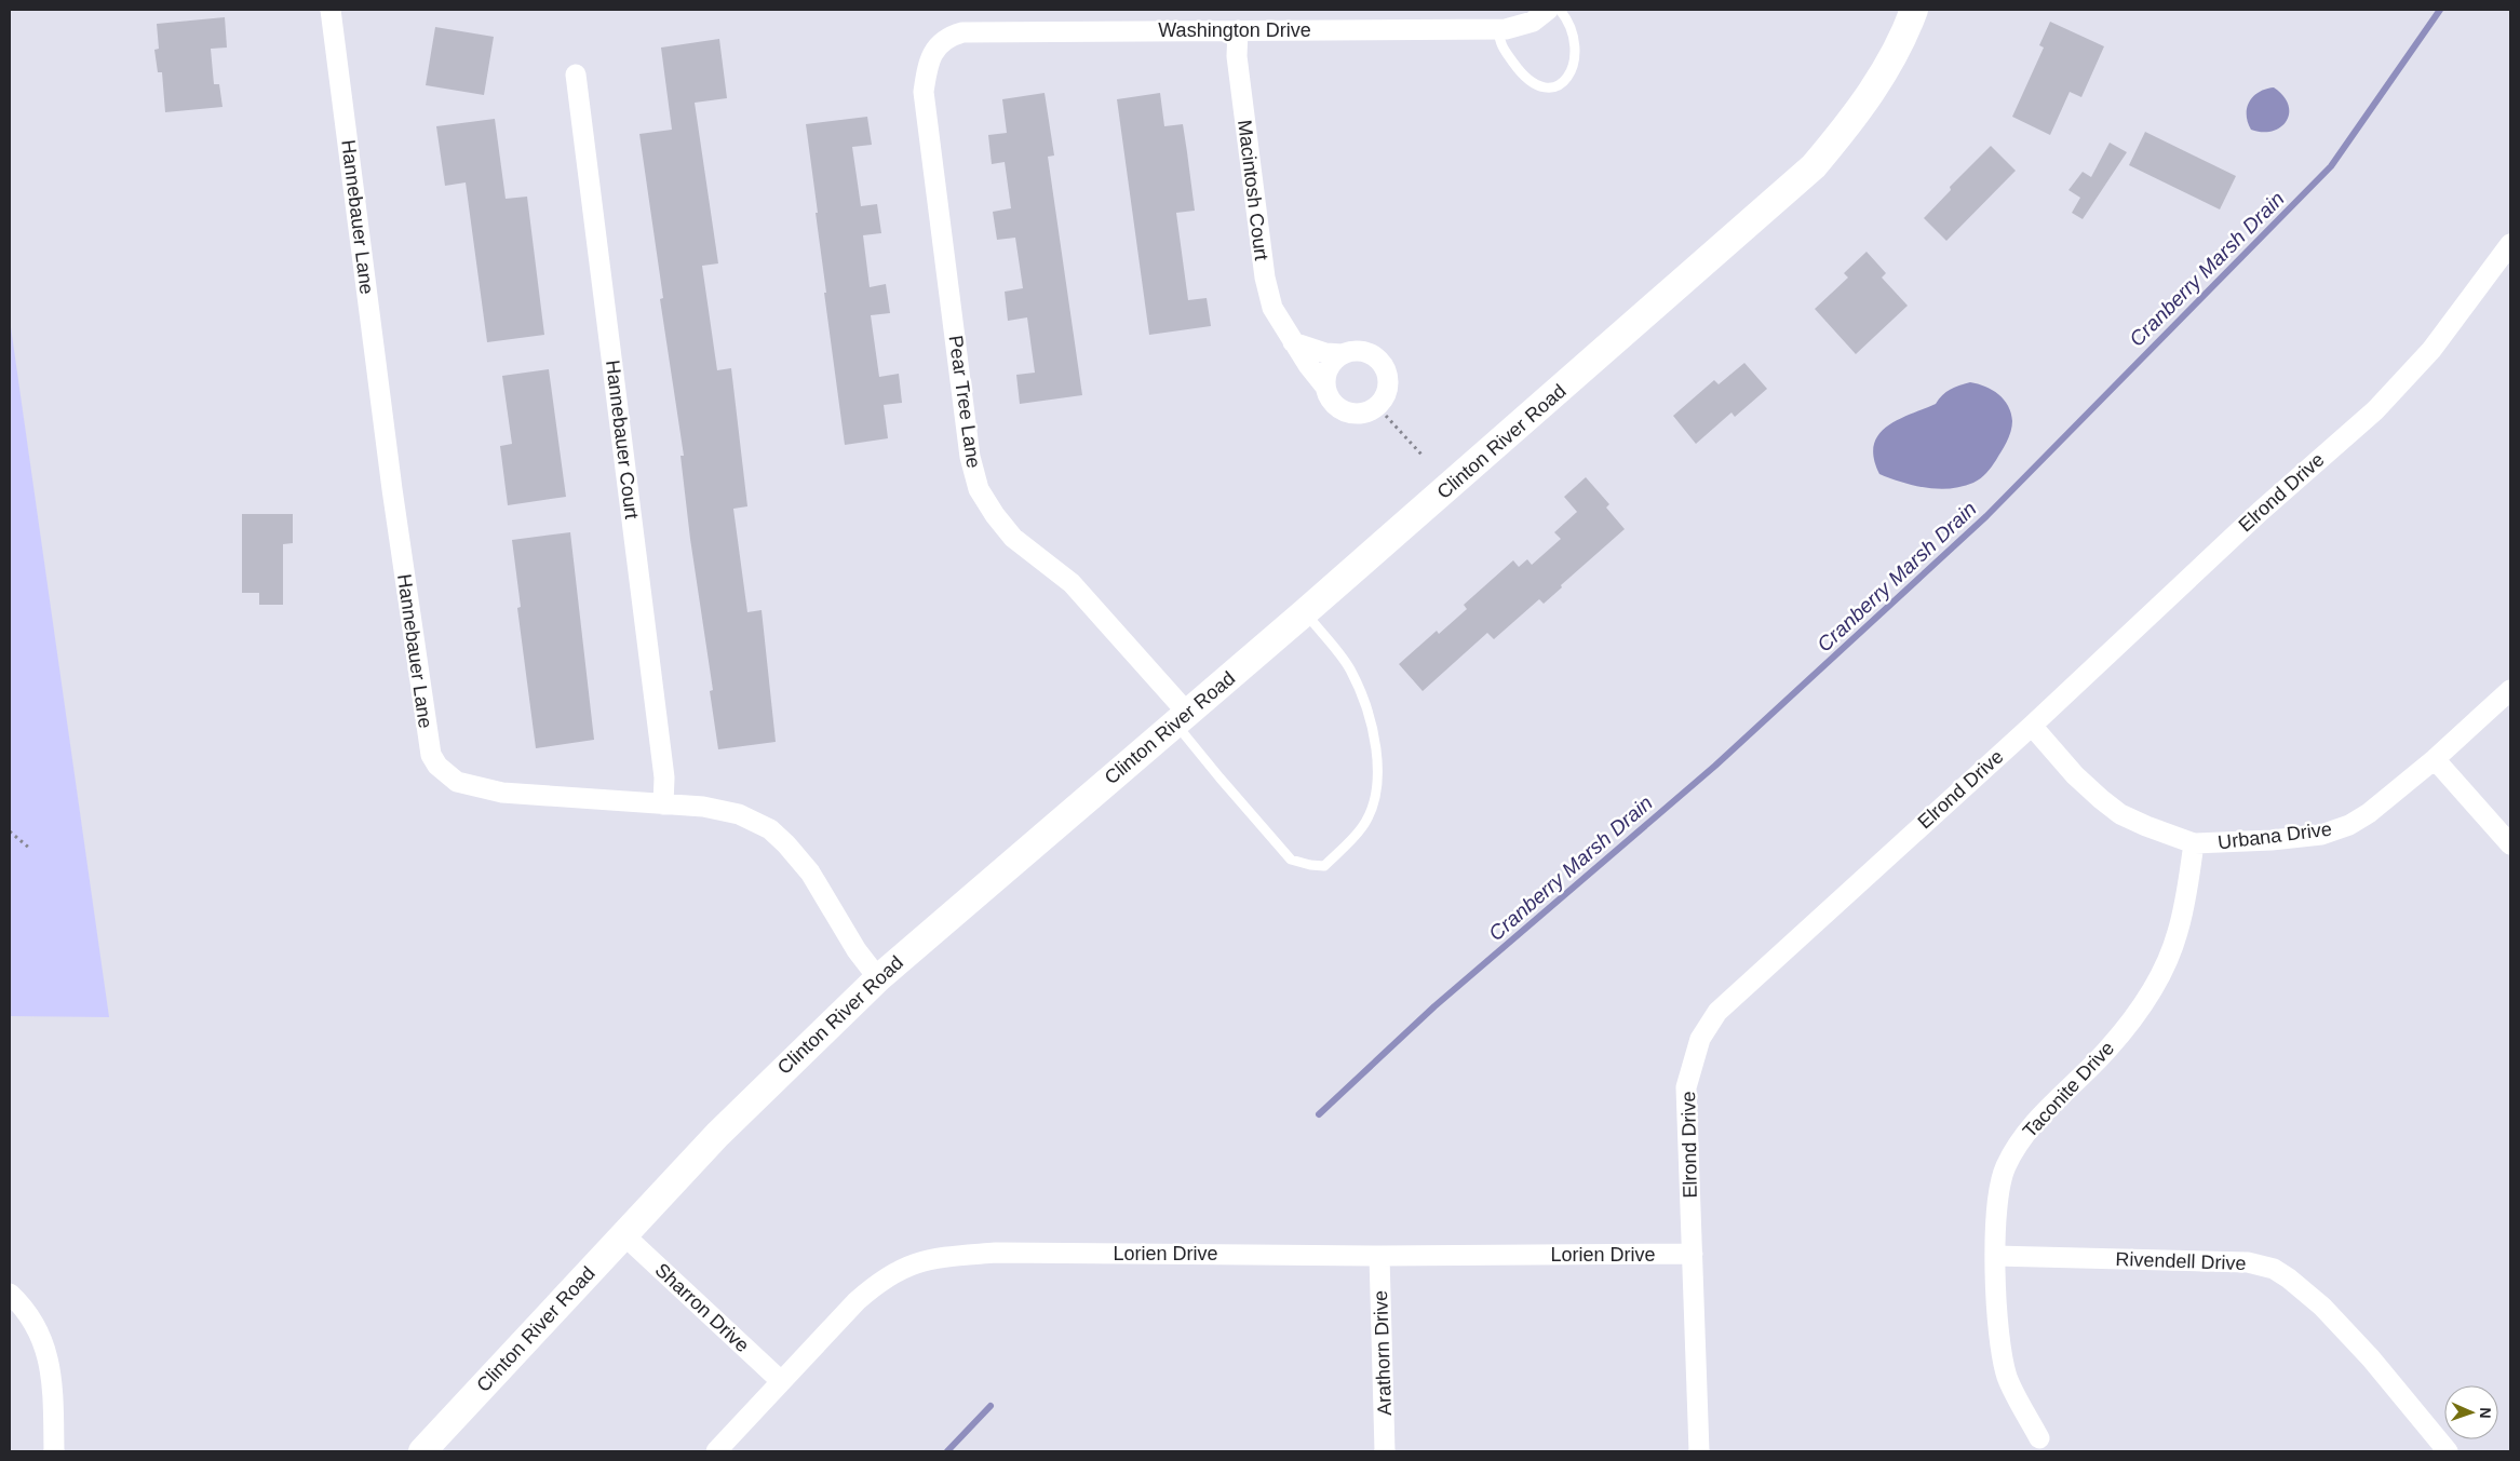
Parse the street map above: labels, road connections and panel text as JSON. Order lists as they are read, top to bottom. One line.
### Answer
{"streets":{"street":["Washington Drive","Macintosh Court","Hannebauer Lane","Pear Tree Lane","Hannebauer Court","Clinton River Road","Elrond Drive","Urbana Drive","Taconite Drive","Lorien Drive","Rivendell Drive","Sharron Drive","Arathorn Drive"]},"crossings":[["Washington Drive","Macintosh Court"],["Washington Drive","Pear Tree Lane"],["Hannebauer Lane","Hannebauer Court"],["Hannebauer Lane","Clinton River Road"],["Pear Tree Lane","Clinton River Road"],["Clinton River Road","Sharron Drive"],["Elrond Drive","Urbana Drive"],["Elrond Drive","Lorien Drive"],["Urbana Drive","Taconite Drive"],["Taconite Drive","Rivendell Drive"],["Lorien Drive","Sharron Drive"],["Lorien Drive","Arathorn Drive"]],"water":["Cranberry Marsh Drain"],"north":"right"}
